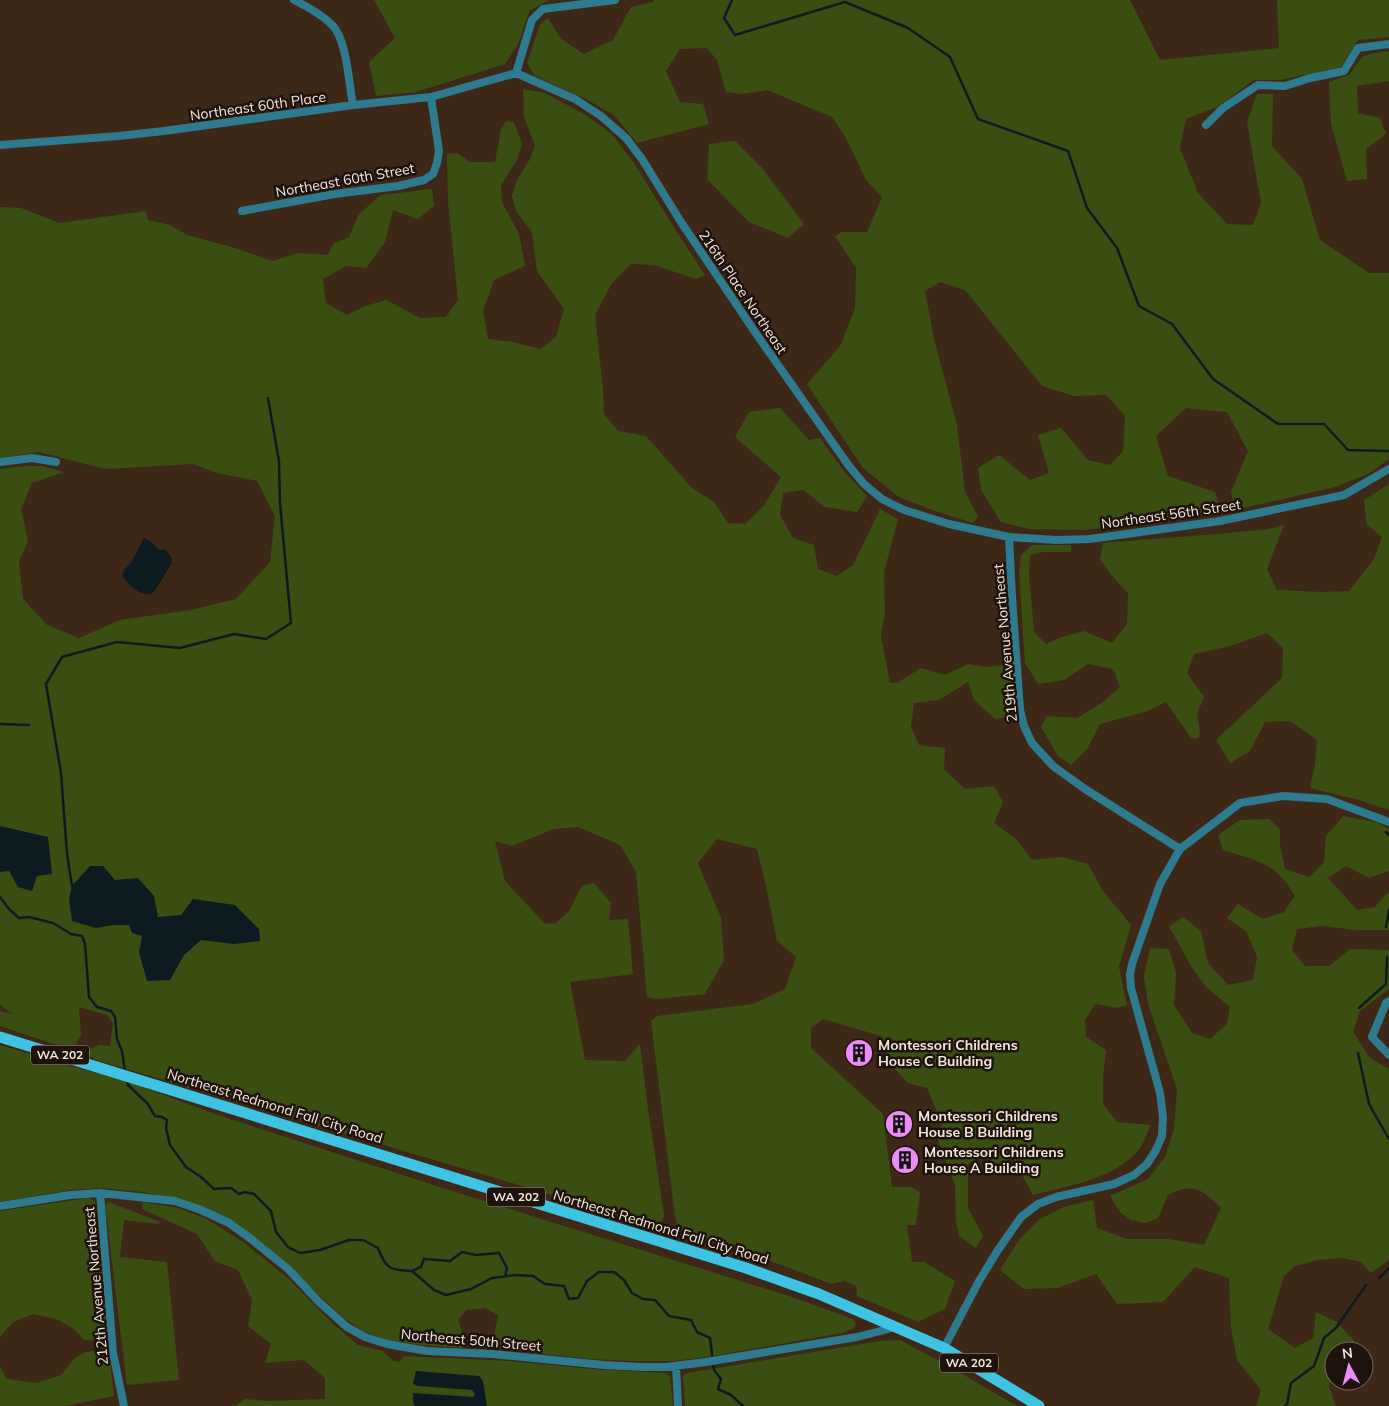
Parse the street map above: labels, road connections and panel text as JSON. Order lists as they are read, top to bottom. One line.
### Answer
{"streets":{"main road":["WA 202","Northeast Redmond Fall City Road"],"street":["Northeast 60th Place","Northeast 60th Street","216th Place Northeast","Northeast 56th Street","219th Avenue Northeast","212th Avenue Northeast","Northeast 50th Street"]},"crossings":[["Northeast 60th Place","Northeast 60th Street"],["Northeast 60th Place","216th Place Northeast"],["216th Place Northeast","Northeast 56th Street"],["Northeast 56th Street","219th Avenue Northeast"],["Northeast Redmond Fall City Road","Northeast 50th Street"],["212th Avenue Northeast","Northeast 50th Street"]],"places":{"building":["Montessori Childrens House C Building","Montessori Childrens House B Building","Montessori Childrens House A Building"]},"north":"top"}
